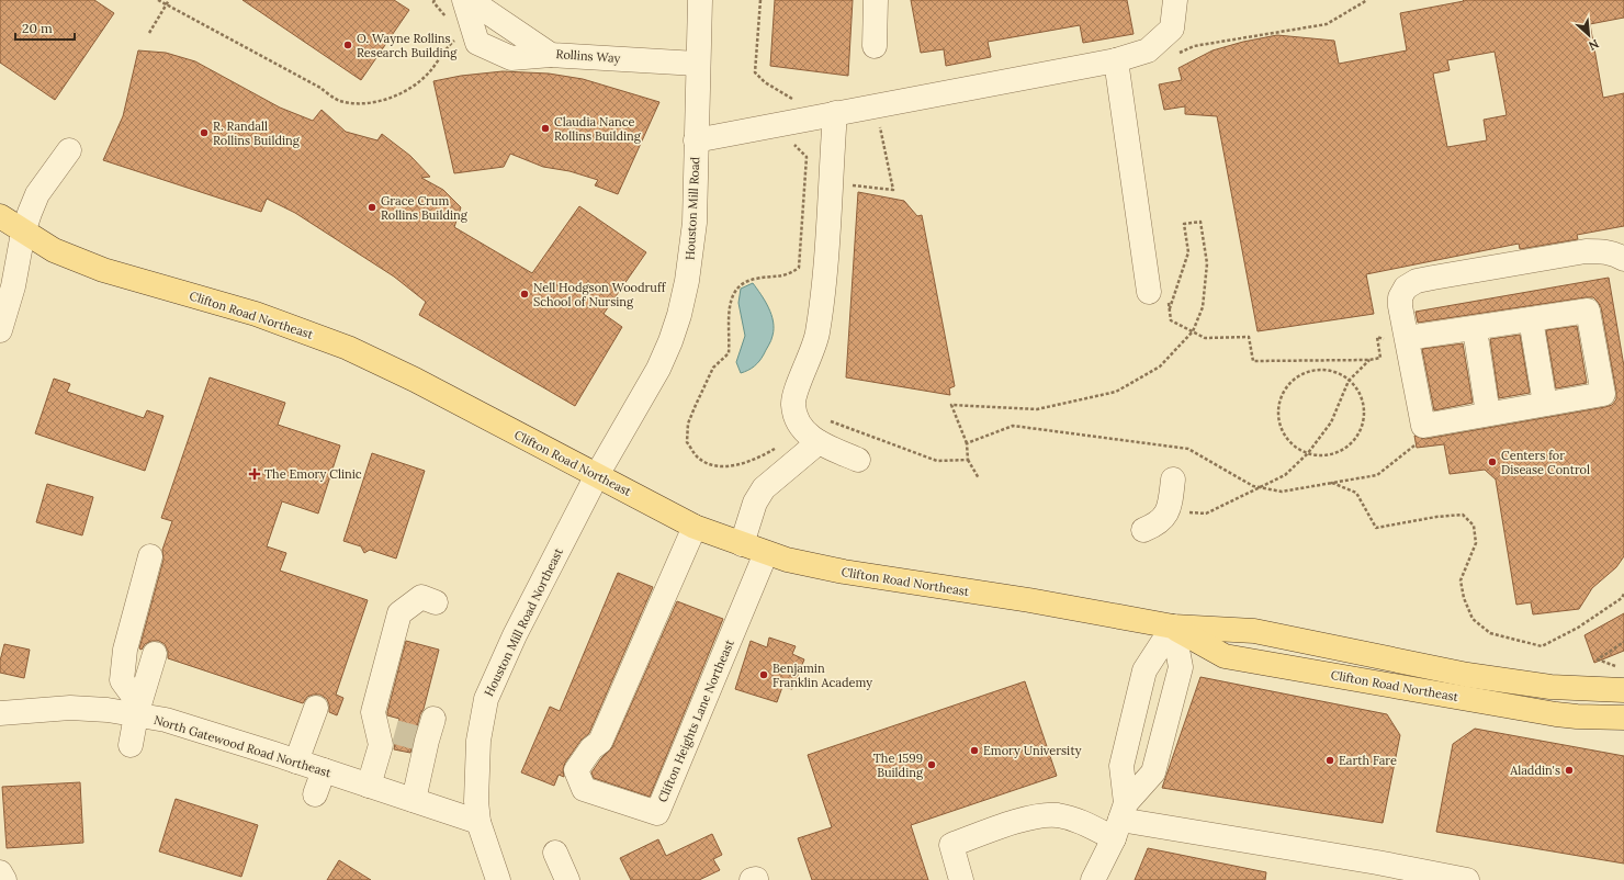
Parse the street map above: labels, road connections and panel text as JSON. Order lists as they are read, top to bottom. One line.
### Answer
{"streets":{"main road":["Clifton Road Northeast"],"street":["Rollins Way","Houston Mill Road","Houston Mill Road Northeast","Clifton Heights Lane Northeast","North Gatewood Road Northeast"]},"crossings":[["Rollins Way","Houston Mill Road"],["Houston Mill Road","Clifton Road Northeast"],["Houston Mill Road","Houston Mill Road Northeast"],["Clifton Road Northeast","Houston Mill Road Northeast"],["Clifton Road Northeast","Clifton Heights Lane Northeast"],["Houston Mill Road Northeast","North Gatewood Road Northeast"]],"places":{"other":["O. Wayne Rollins Research Building","Claudia Nance Rollins Building","R. Randall Rollins Building","Grace Crum Rollins Building","Nell Hodgson Woodruff School of Nursing","Centers for Disease Control","Benjamin Franklin Academy","Emory University","Earth Fare","The 1599 Building","Aladdin's"],"health":["The Emory Clinic"]},"scale_bar":"20 m","north":"bottom right"}
